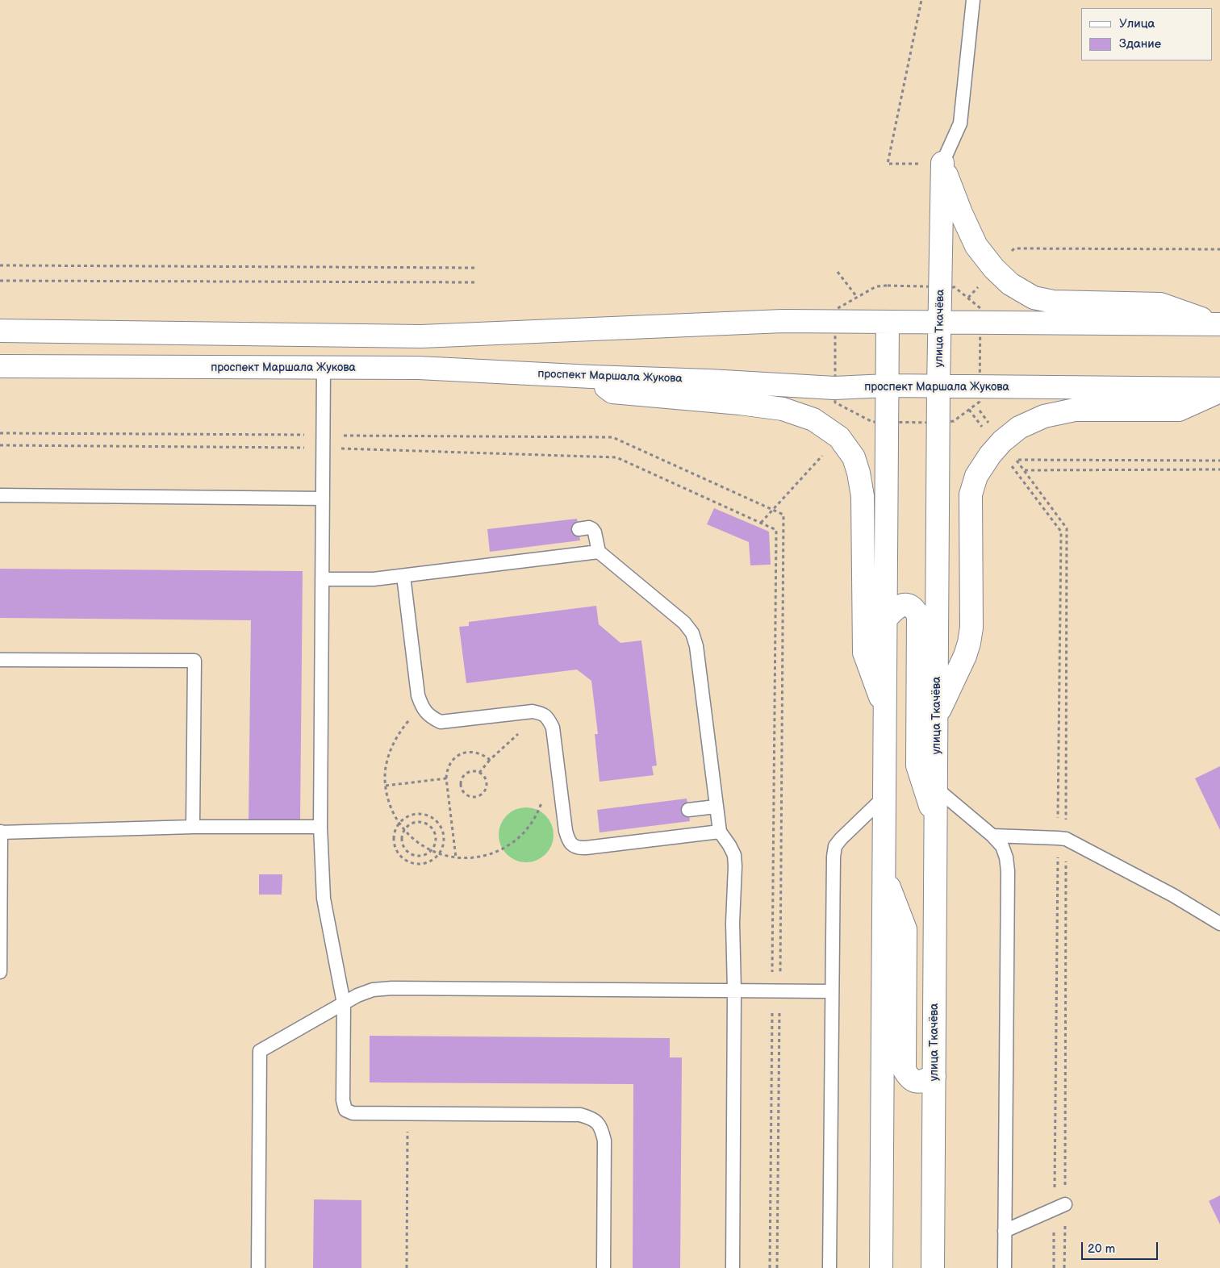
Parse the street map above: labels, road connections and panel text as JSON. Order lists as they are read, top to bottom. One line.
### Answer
{"streets":{"street":["улица Ткачёва","проспект Маршала Жукова"]},"crossings":[["улица Ткачёва","проспект Маршала Жукова"]],"legend":["Улица","Здание"],"scale_bar":"20 m"}
